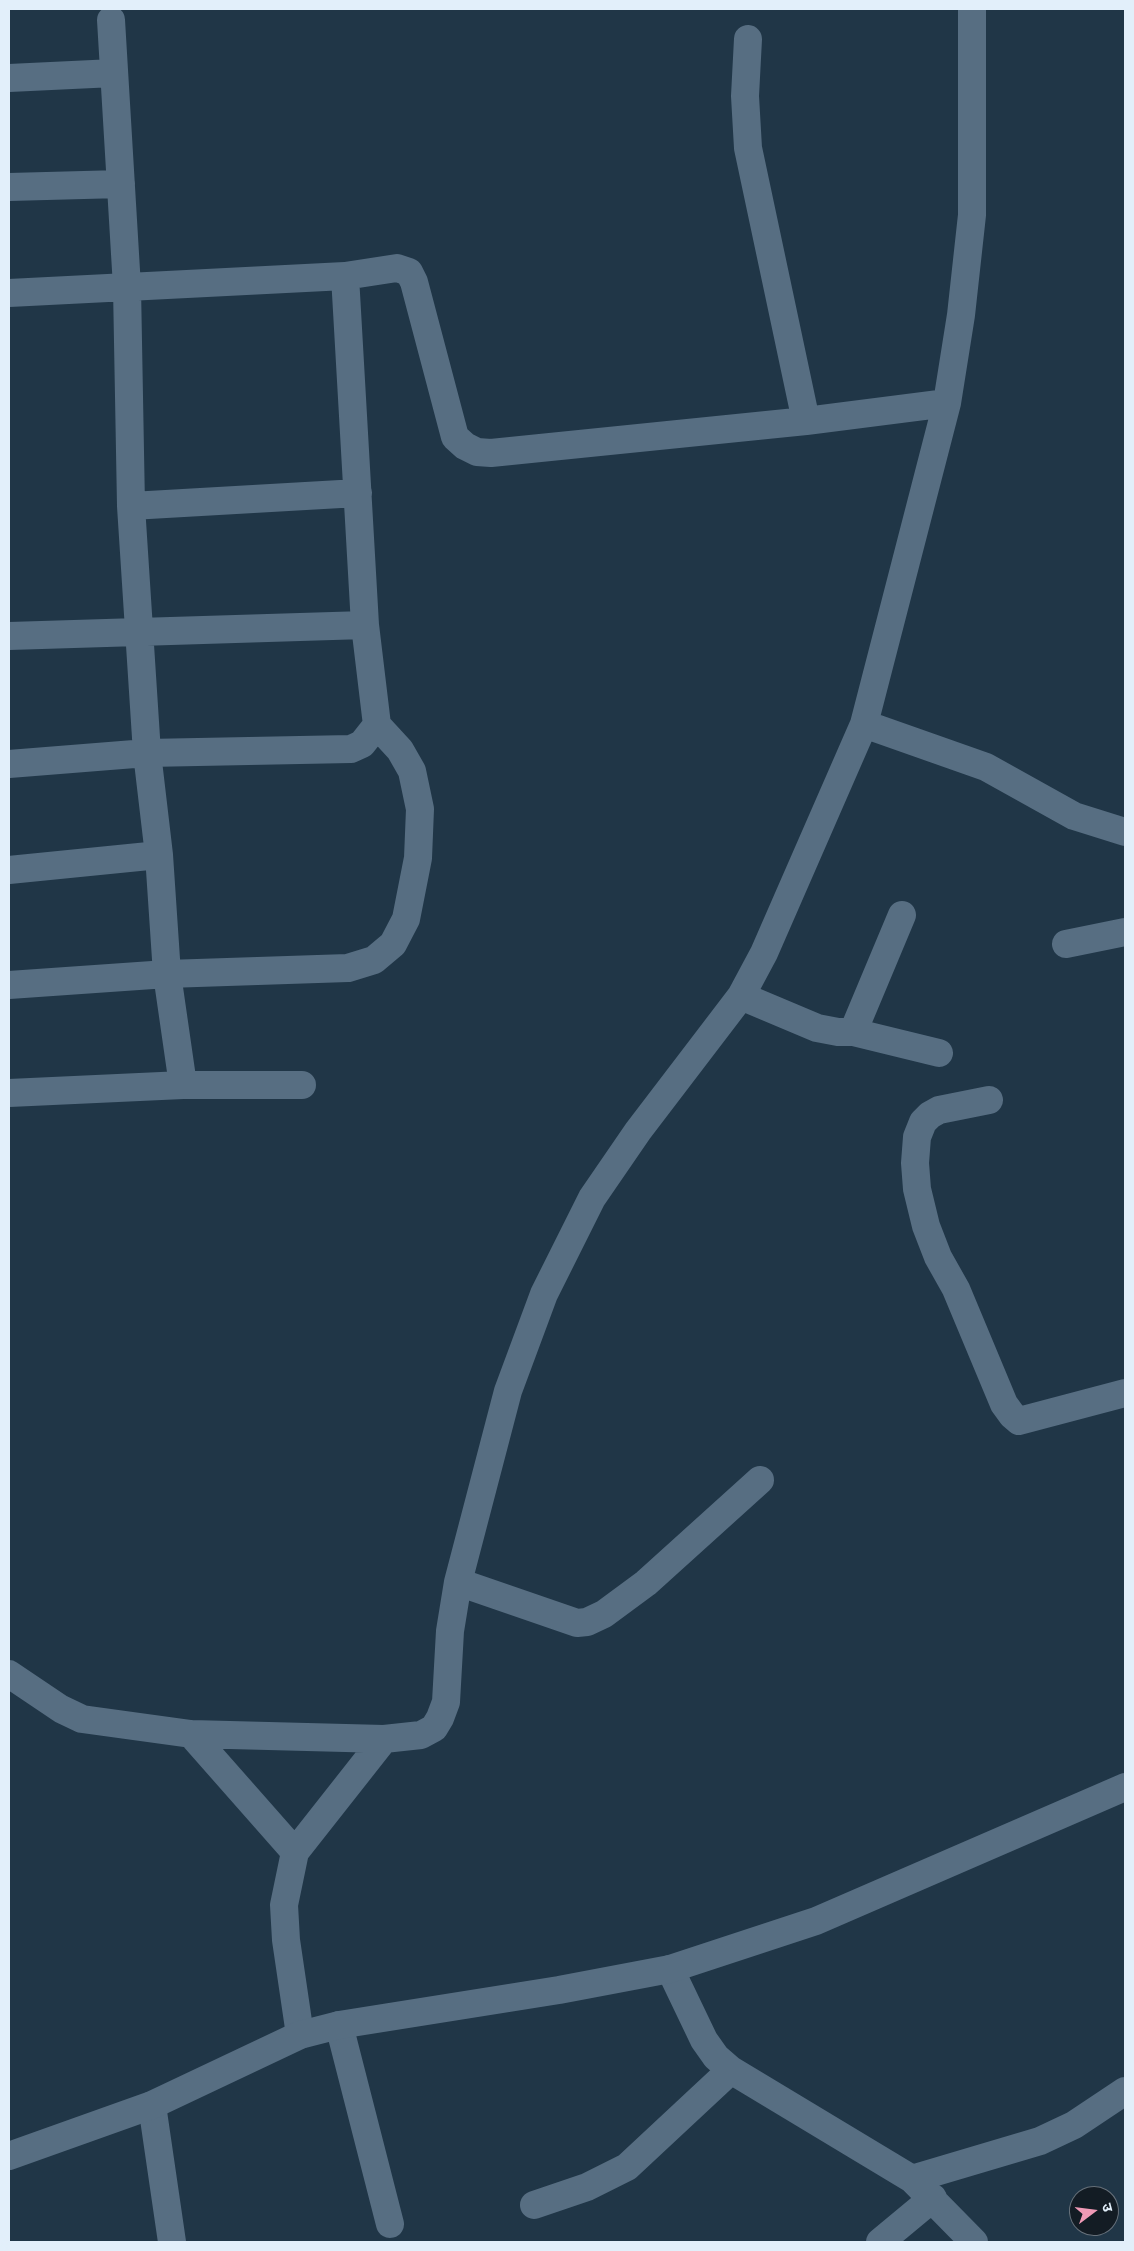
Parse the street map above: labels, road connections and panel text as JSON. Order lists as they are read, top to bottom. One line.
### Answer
{"north":"right"}
